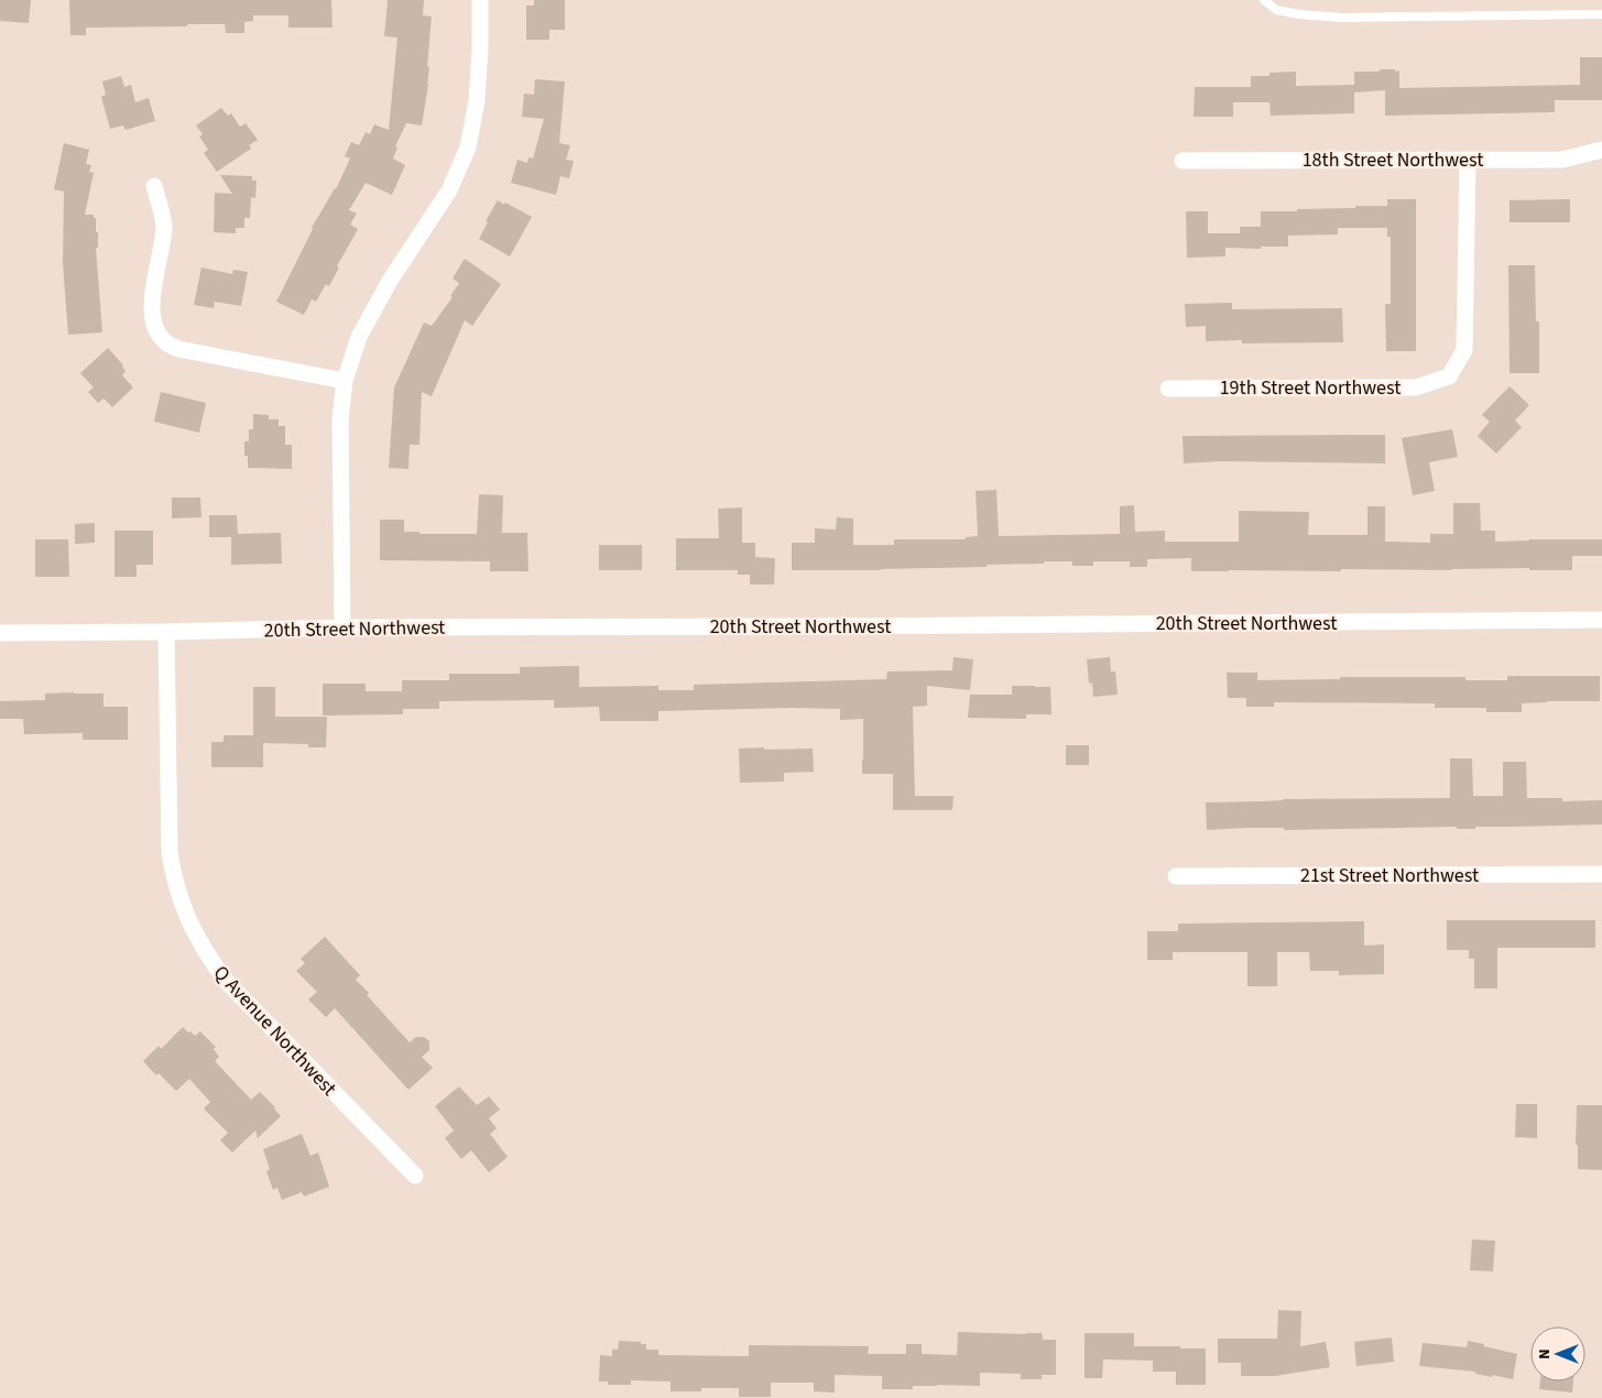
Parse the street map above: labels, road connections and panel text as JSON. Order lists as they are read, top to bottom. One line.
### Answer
{"streets":{"street":["18th Street Northwest","19th Street Northwest","20th Street Northwest","21st Street Northwest","Q Avenue Northwest"]},"crossings":[["18th Street Northwest","19th Street Northwest"],["20th Street Northwest","Q Avenue Northwest"]],"north":"left"}
